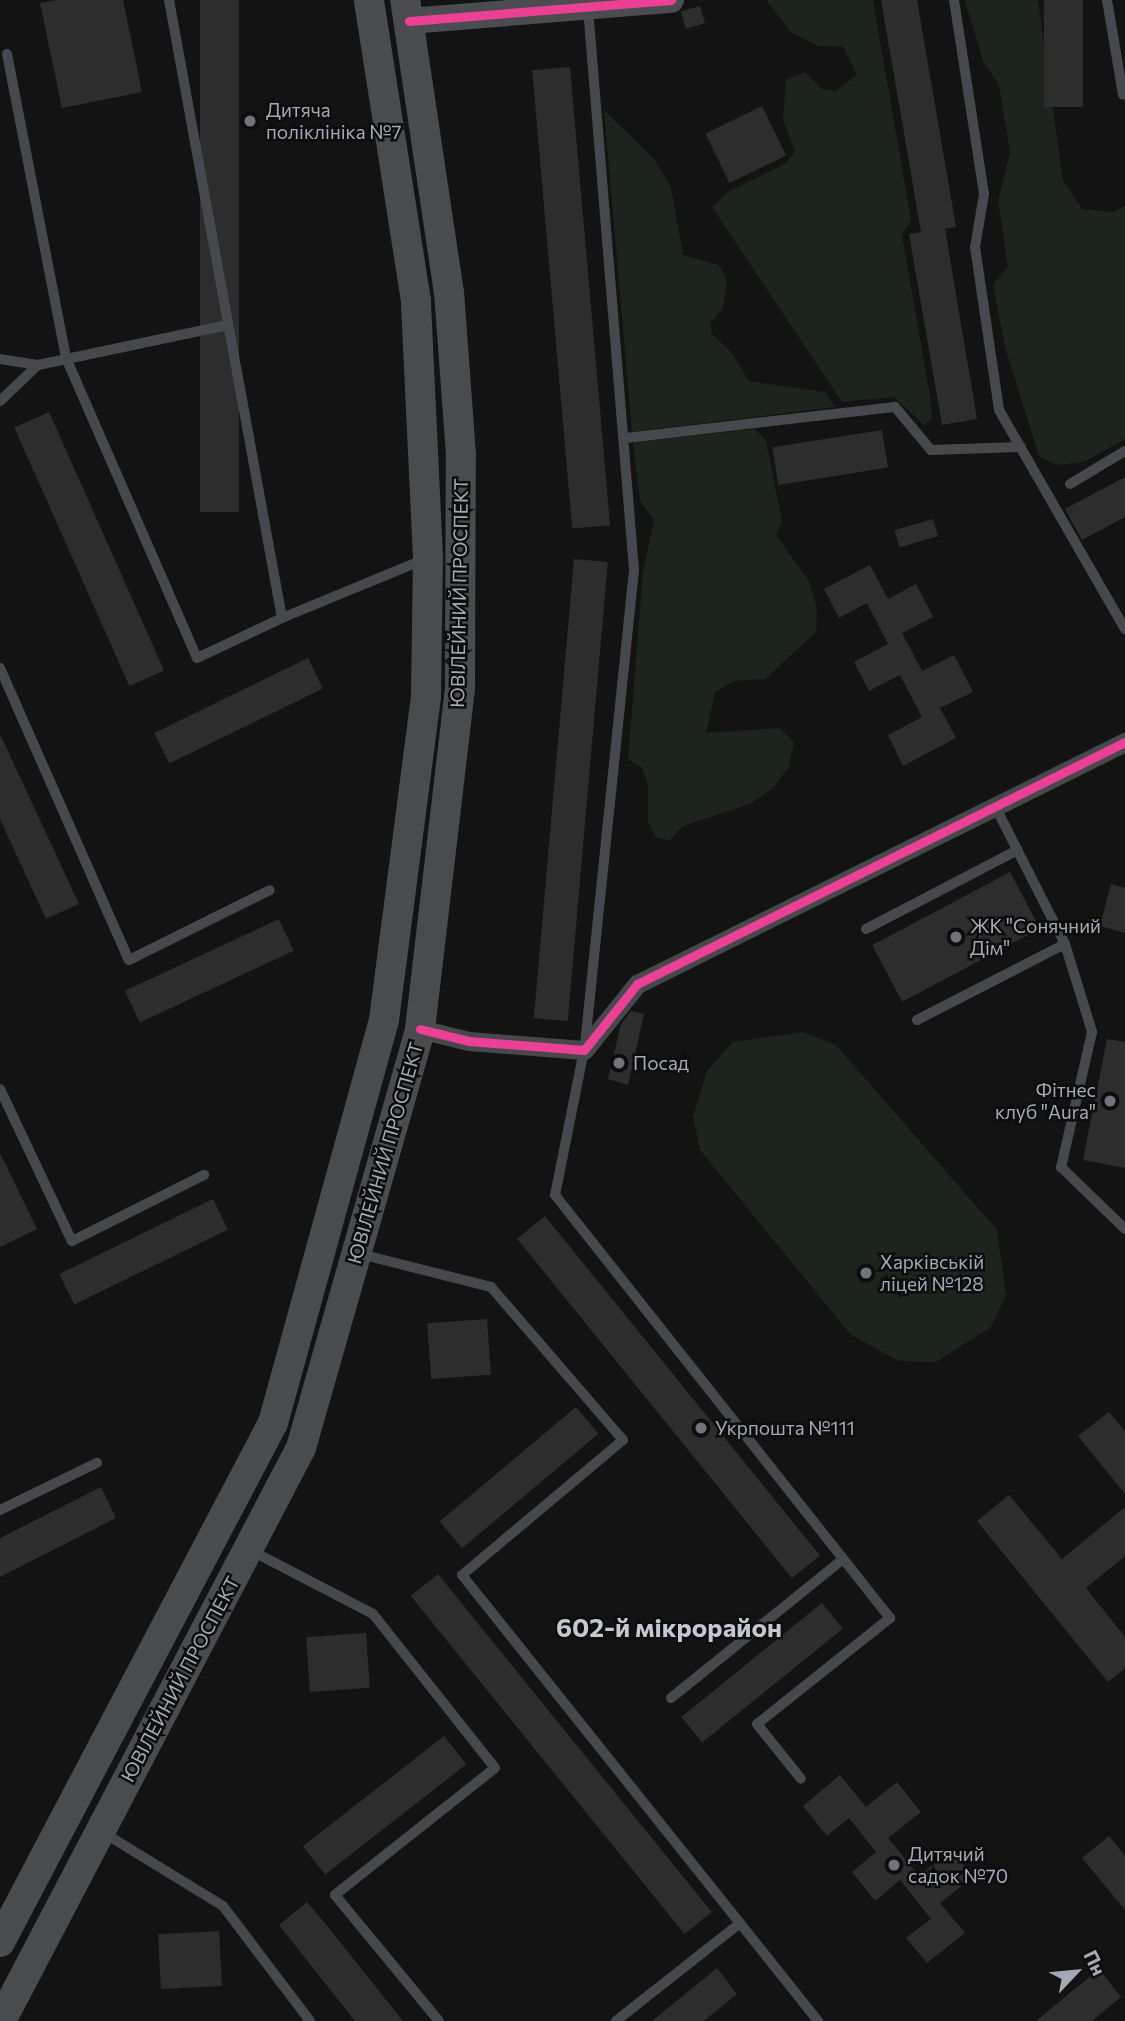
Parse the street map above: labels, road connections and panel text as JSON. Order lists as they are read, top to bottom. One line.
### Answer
{"streets":{"main road":["ЮВІЛЕЙНИЙ ПРОСПЕКТ"]},"districts":["602-й мікрорайон"],"places":["Дитяча поліклініка №7","ЖК \"Сонячний Дім\"","Посад","Фітнес клуб \"Aura\"","Харківській ліцей №128","Укрпошта №111","Дитячий садок №70"],"north":"top right"}
